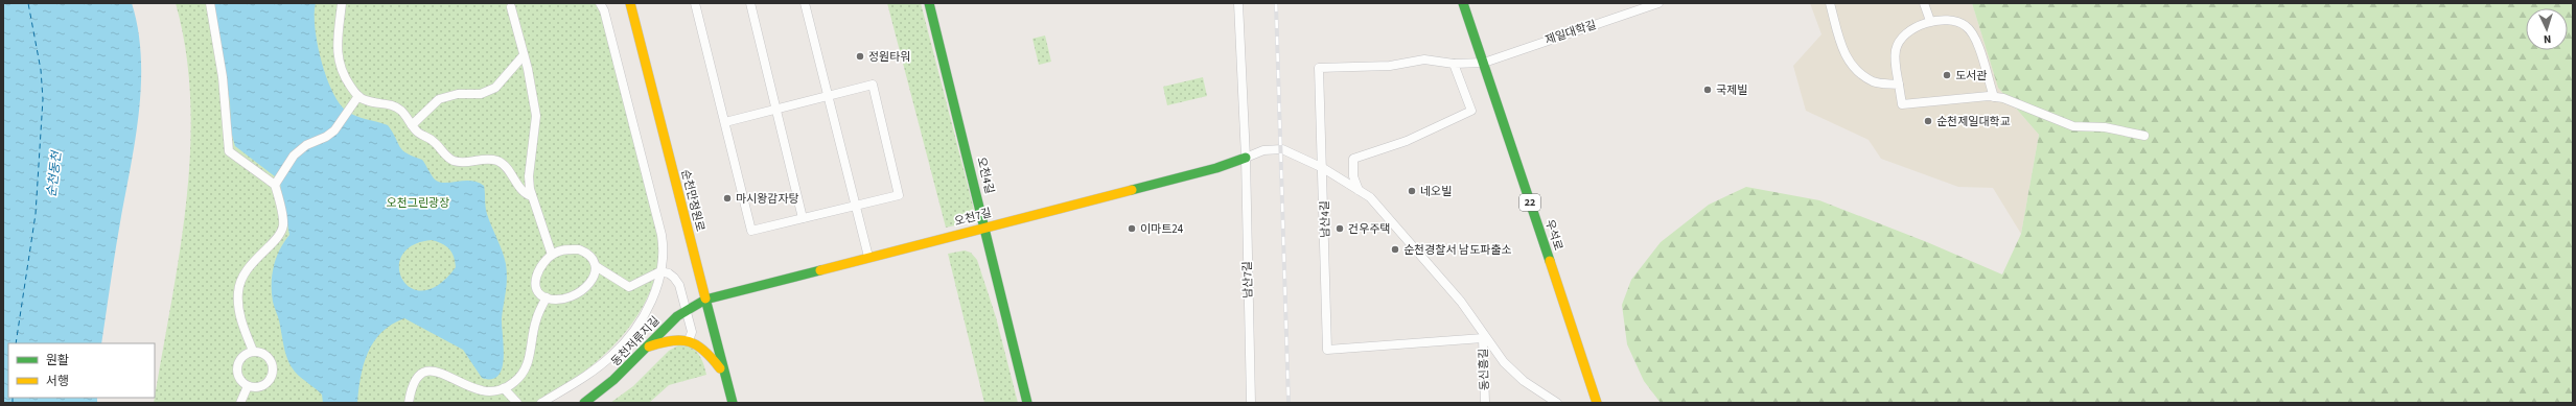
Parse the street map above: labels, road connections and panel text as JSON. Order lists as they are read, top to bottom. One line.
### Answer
{"streets":{"main road":["오천4길","순천만정원로","22","오천7길","우석로","동천저류지길"],"street":["제일대학길","남산4길","남산7길","동신흥길"]},"crossings":[["제일대학길","남산4길"],["제일대학길","우석로"],["오천4길","오천7길"],["순천만정원로","오천7길"],["순천만정원로","동천저류지길"],["오천7길","남산7길"],["오천7길","동천저류지길"],["남산4길","동신흥길"]],"water":["순천동천"],"parks":["오천그린광장"],"places":["정원타워","도서관","국제빌","순천제일대학교","네오빌","마시왕감자탕","이마트24","건우주택","순천경찰서 남도파출소"],"legend":["원활","서행"],"north":"bottom"}
